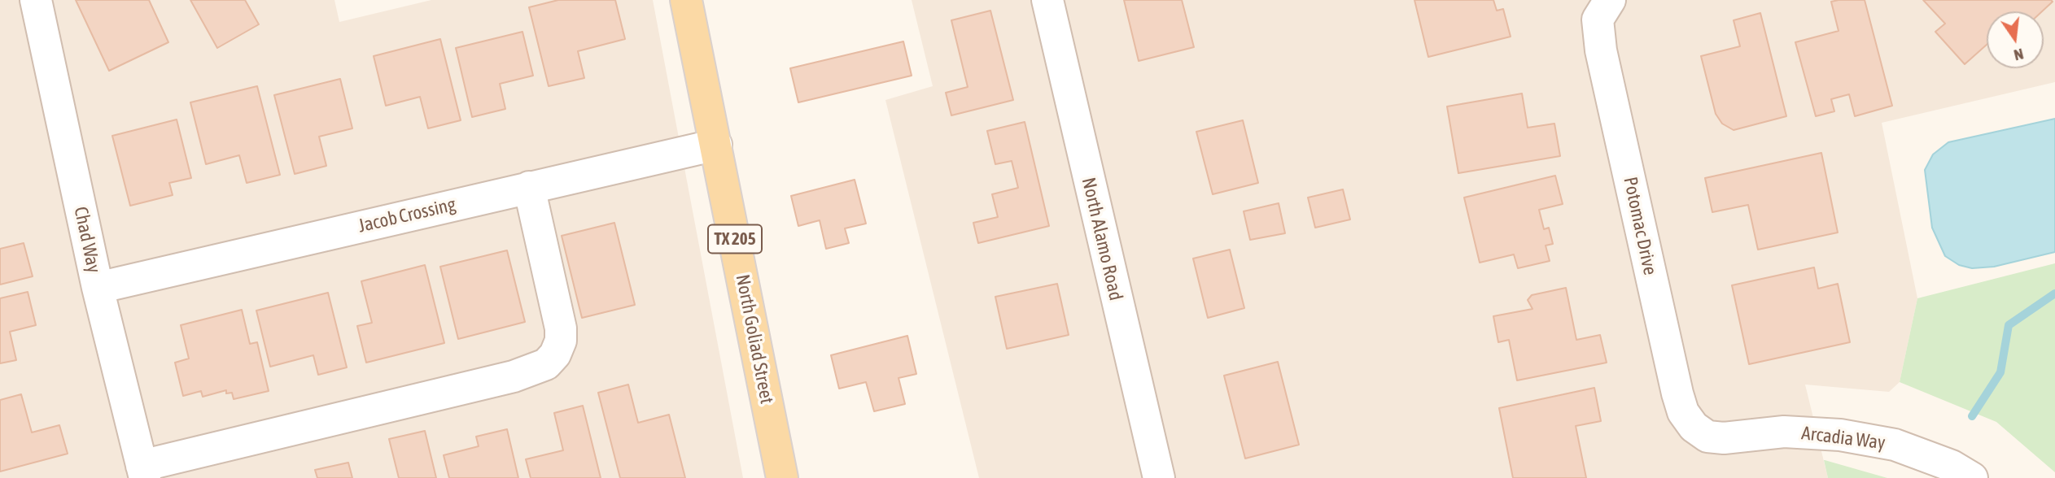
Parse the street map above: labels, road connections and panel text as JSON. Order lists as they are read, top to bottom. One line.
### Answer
{"streets":{"main road":["TX 205","North Goliad Street"],"street":["Jacob Crossing","Potomac Drive","North Alamo Road","Chad Way","Arcadia Way"]},"crossings":[["Jacob Crossing","Chad Way"],["Jacob Crossing","North Goliad Street"],["Potomac Drive","Arcadia Way"]],"north":"bottom"}
